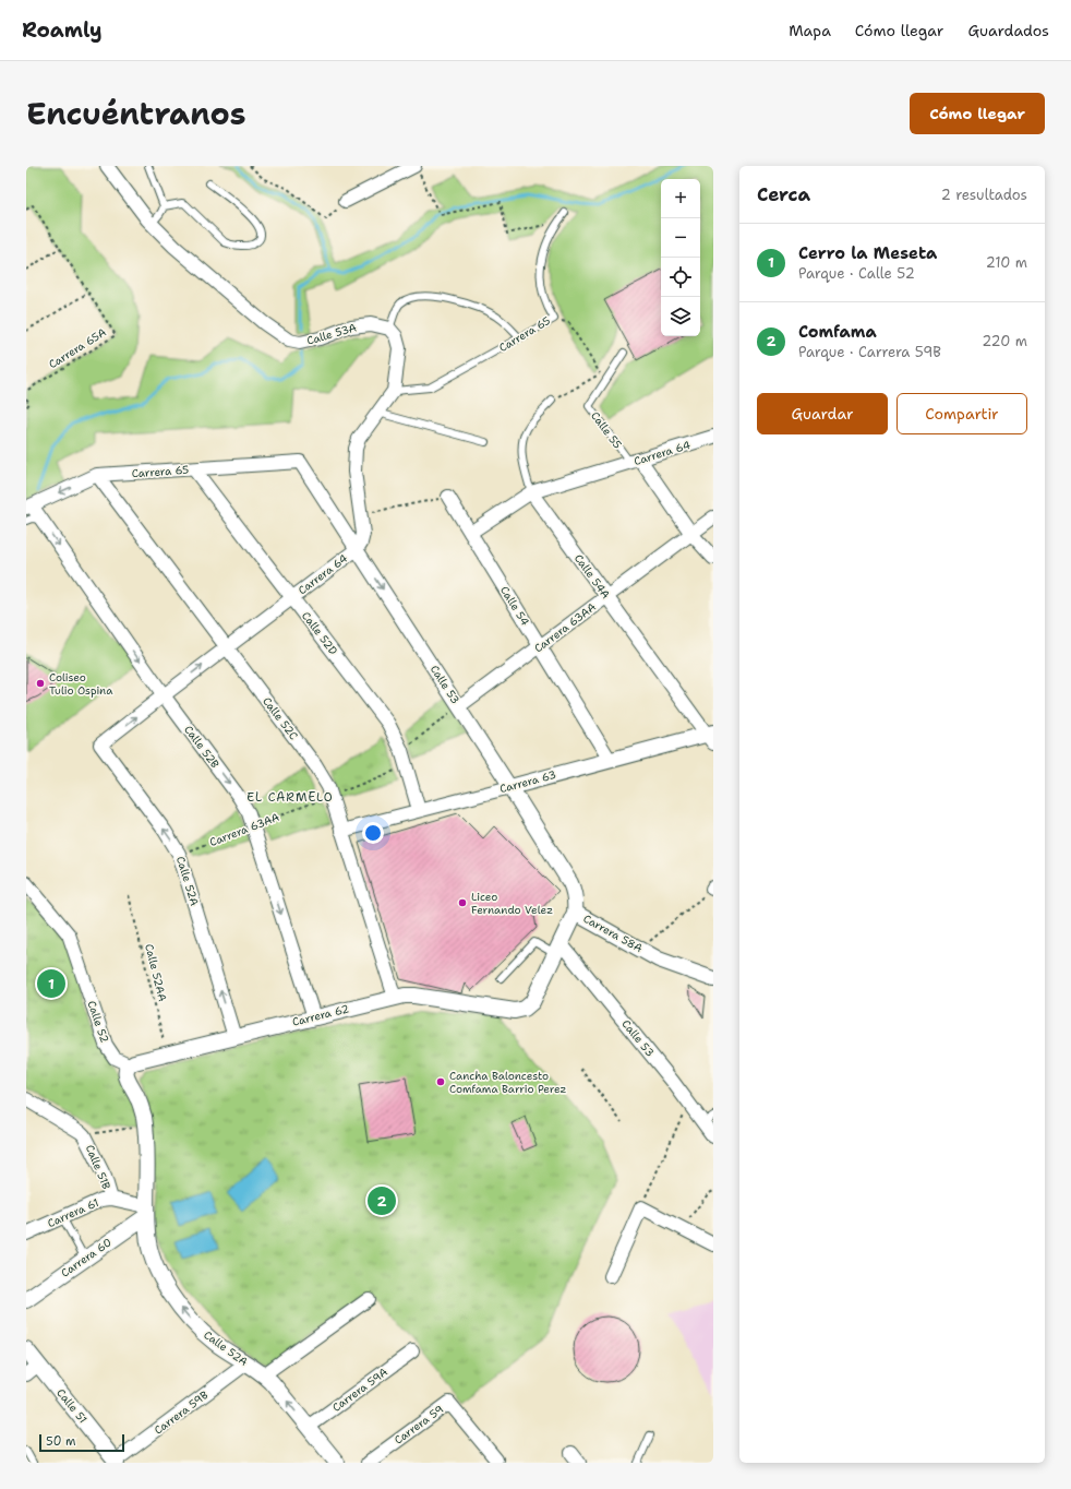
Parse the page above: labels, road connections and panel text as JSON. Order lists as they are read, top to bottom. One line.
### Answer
{"streets":{"street":["Calle 53A","Carrera 65","Calle 55","Carrera 64","Calle 54A","Calle 54","Carrera 63AA","Calle 52D","Calle 53","Calle 52C","Calle 52B","Carrera 63","Calle 52A","Carrera 58A","Carrera 62","Calle 52","Calle 51B","Carrera 61","Carrera 60","Carrera 59A","Calle 51","Carrera 59B","Carrera 59"],"path":["Carrera 65A","Calle 52AA"]},"crossings":[["Calle 53A","Carrera 64"],["Carrera 65","Carrera 64"],["Carrera 65","Calle 52D"],["Carrera 65","Calle 53"],["Carrera 65","Calle 52C"],["Carrera 65","Calle 52B"],["Calle 55","Carrera 64"],["Calle 55","Carrera 63AA"],["Carrera 64","Calle 54A"],["Carrera 64","Calle 54"],["Carrera 64","Calle 52D"],["Carrera 64","Calle 53"],["Carrera 64","Calle 52C"],["Carrera 64","Calle 52B"],["Carrera 64","Calle 52A"],["Calle 54A","Carrera 63AA"],["Calle 54A","Carrera 63"],["Calle 54","Carrera 63AA"],["Calle 54","Carrera 63"],["Carrera 63AA","Calle 52D"],["Carrera 63AA","Calle 53"],["Carrera 63AA","Calle 52C"],["Carrera 63AA","Calle 52B"],["Carrera 63AA","Calle 52A"],["Calle 52D","Carrera 63"],["Calle 53","Carrera 63"],["Calle 53","Carrera 58A"],["Calle 52C","Carrera 63"],["Calle 52C","Carrera 62"],["Calle 52B","Carrera 62"],["Calle 52A","Carrera 62"],["Calle 52A","Carrera 61"],["Calle 52A","Carrera 60"],["Calle 52A","Carrera 59A"],["Calle 52A","Carrera 59B"],["Carrera 58A","Carrera 62"],["Calle 52AA","Carrera 62"],["Carrera 62","Calle 52"],["Calle 51B","Carrera 61"],["Carrera 61","Carrera 60"],["Calle 51","Carrera 59B"]],"one_way":["Calle 52B","Calle 52A"],"districts":["EL CARMELO"],"places":["Coliseo Tulio Ospina","Liceo Fernando Velez","Cancha Baloncesto Comfama Barrio Perez"],"scale_bar":"50 m","page":{"header":"Roamly","nav":["Mapa","Cómo llegar","Guardados"],"title":"Encuéntranos","buttons":["Cómo llegar",["Guardar","Compartir"]],"heading":["Cerca","2 resultados"],"map_buttons":["+","−"],"list":[{"mark":"1","name":"Cerro la Meseta","note":"Parque · Calle 52","value":"210 m"},{"mark":"2","name":"Comfama","note":"Parque · Carrera 59B","value":"220 m"}],"pins":["1","2"],"scale":"50 m"}}
